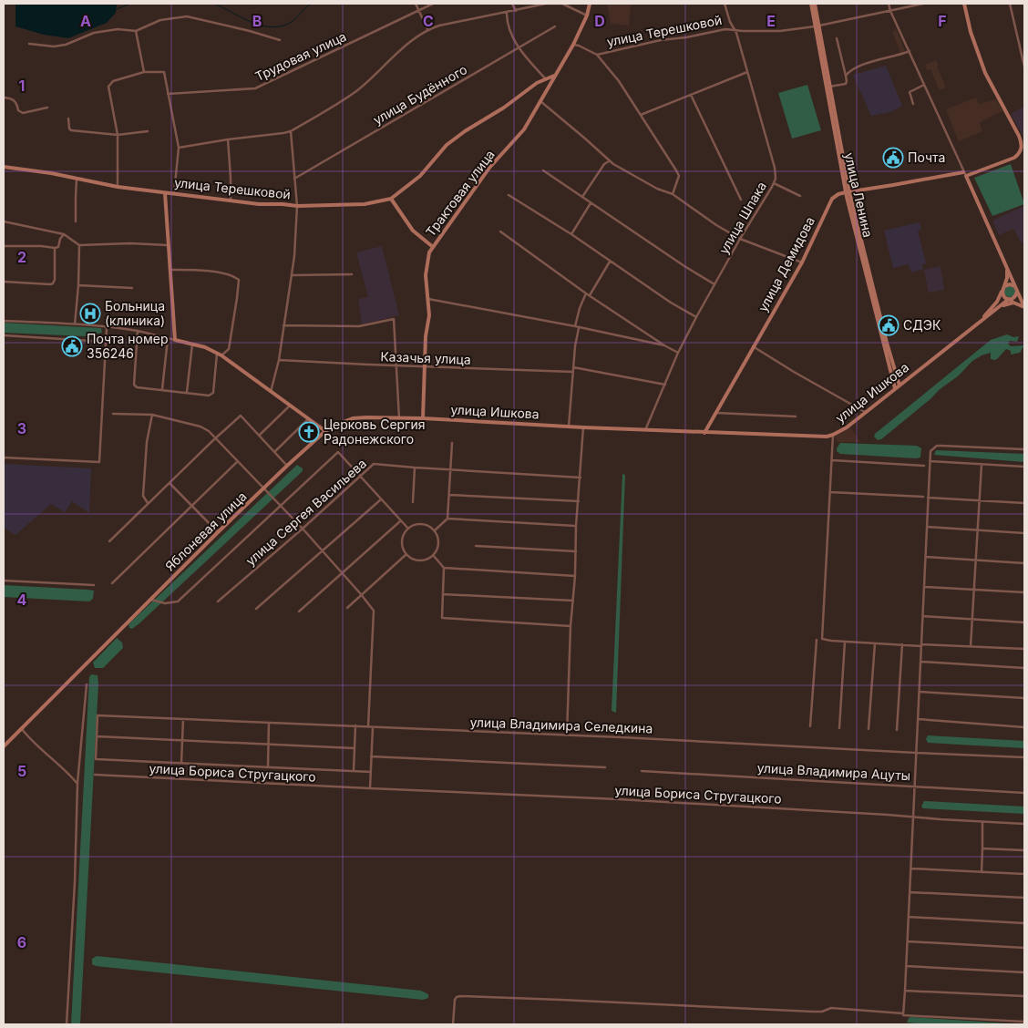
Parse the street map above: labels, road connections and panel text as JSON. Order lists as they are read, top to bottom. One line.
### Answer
{"streets":{"street":["улица Терешковой","Трудовая улица","улица Будённого","Трактовая улица","улица Ленина","улица Шпака","улица Демидова","Казачья улица","улица Ишкова","улица Сергея Васильева","Яблоневая улица","улица Владимира Селедкина","улица Владимира Ацуты","улица Бориса Стругацкого"]},"crossings":[["улица Терешковой","Трактовая улица"],["улица Терешковой","улица Ленина"],["улица Терешковой","улица Шпака"],["Трактовая улица","Казачья улица"],["Трактовая улица","улица Ишкова"],["улица Ленина","улица Демидова"],["улица Ленина","улица Ишкова"],["улица Шпака","улица Ишкова"],["улица Демидова","улица Ишкова"],["улица Ишкова","Яблоневая улица"]],"places":{"public building":["Почта","СДЭК","Почта номер 356246"],"hospital":["Больница (клиника)"],"church":["Церковь Сергия Радонежского"]},"grid":{"columns":["A","B","C","D","E","F"],"rows":["1","2","3","4","5","6"]}}
